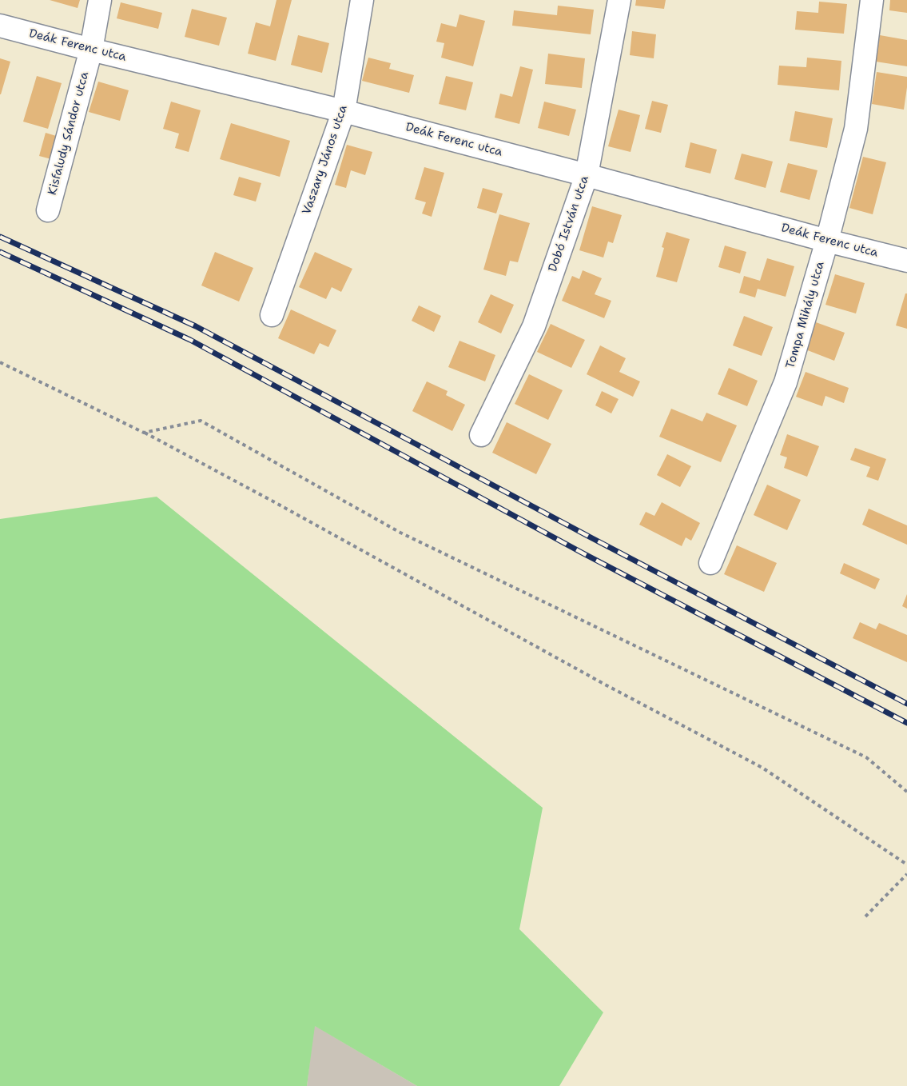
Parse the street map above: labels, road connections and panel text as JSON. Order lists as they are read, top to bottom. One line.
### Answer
{"streets":{"street":["Deák Ferenc utca","Kisfaludy Sándor utca","Vaszary János utca","Dobó István utca","Tompa Mihály utca"]},"crossings":[["Deák Ferenc utca","Kisfaludy Sándor utca"],["Deák Ferenc utca","Vaszary János utca"],["Deák Ferenc utca","Dobó István utca"],["Deák Ferenc utca","Tompa Mihály utca"]]}
